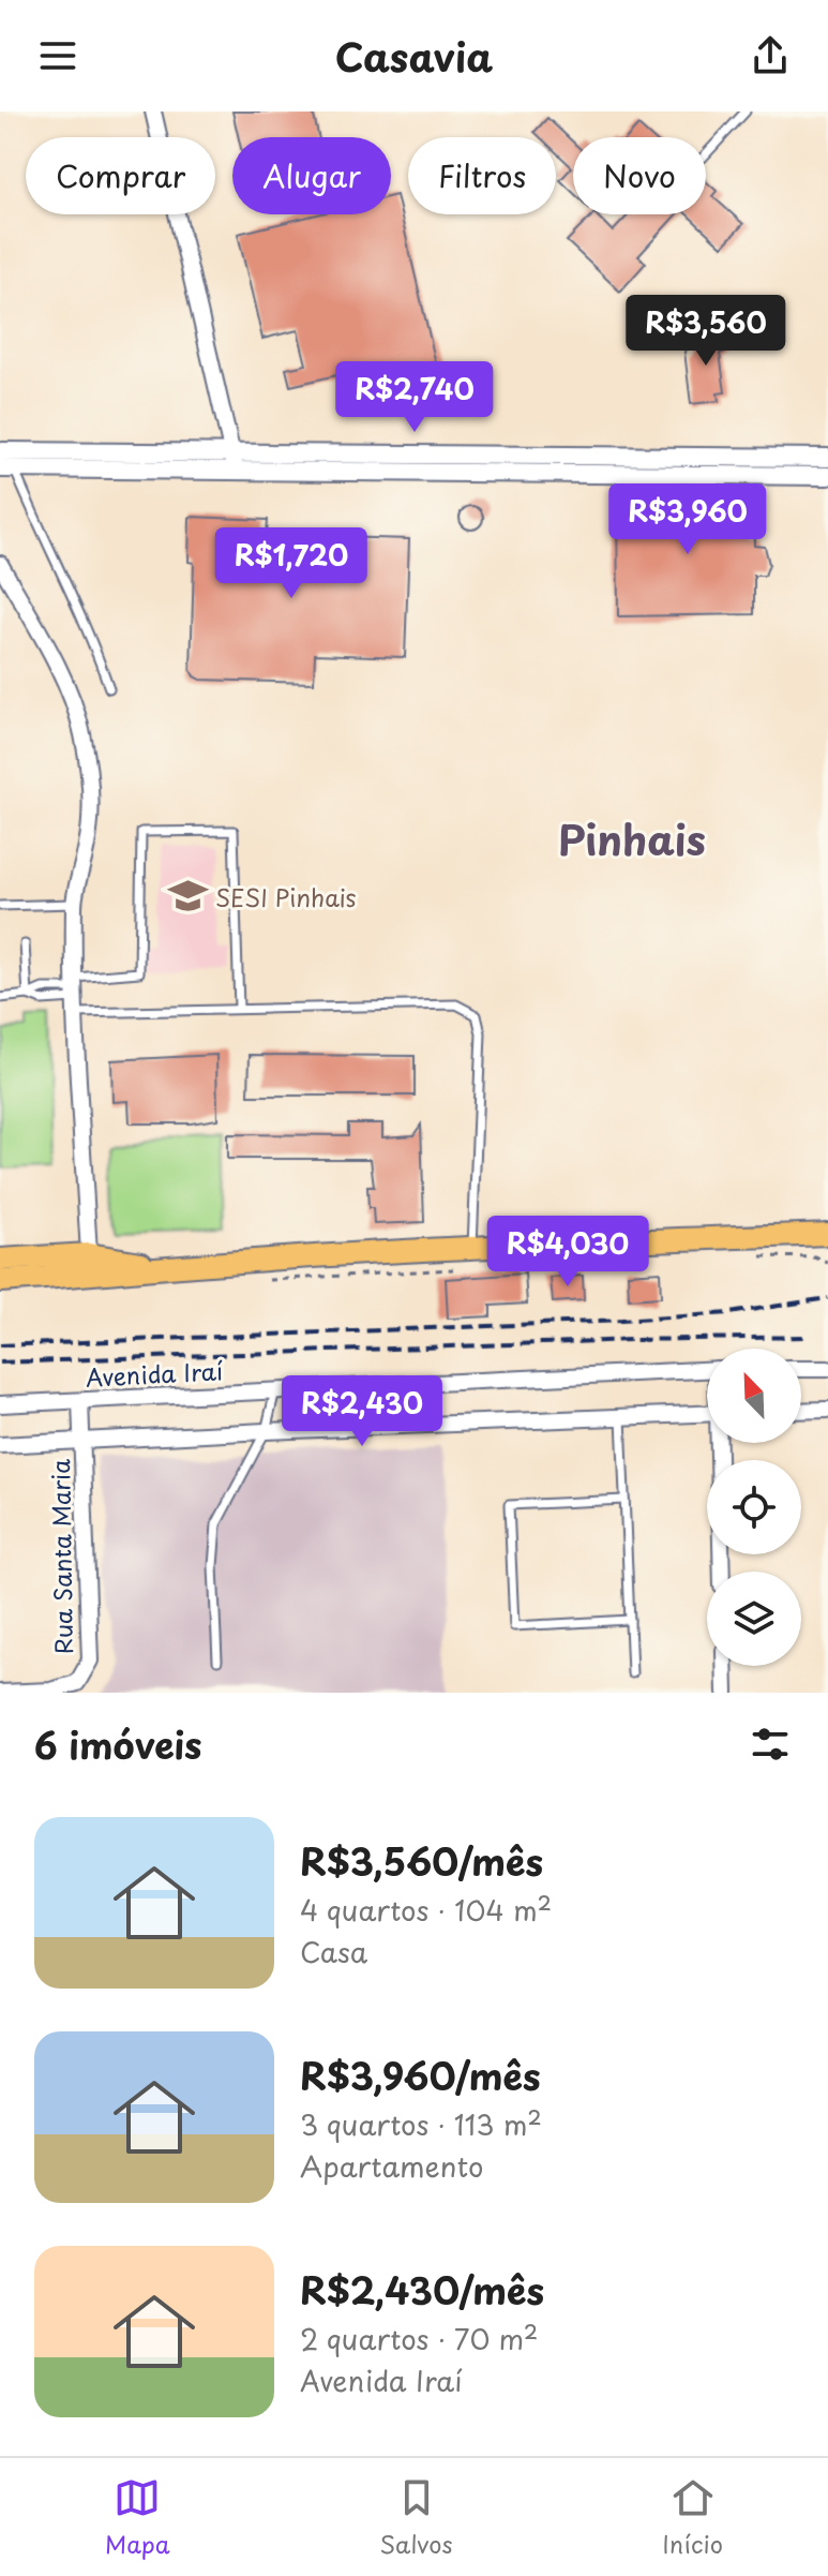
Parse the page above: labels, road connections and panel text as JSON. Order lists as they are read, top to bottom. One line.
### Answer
{"streets":{"street":["Avenida Iraí","Rua Santa Maria"]},"crossings":[["Avenida Iraí","Rua Santa Maria"]],"districts":["Pinhais"],"places":{"school or university":["SESI Pinhais"]},"north":"top left","page":{"header":"Casavia","chip":["Comprar","Alugar","Filtros","Novo"],"price":["R$3,560","R$2,740","R$3,960","R$1,720","R$4,030","R$2,430"],"heading":"6 imóveis","list":[{"name":"R$3,560/mês","note":"4 quartos · 104 m² · Casa"},{"name":"R$3,960/mês","note":"3 quartos · 113 m² · Apartamento"},{"name":"R$2,430/mês","note":"2 quartos · 70 m² · Avenida Iraí"}],"tabs":["Mapa","Salvos","Início"]}}
